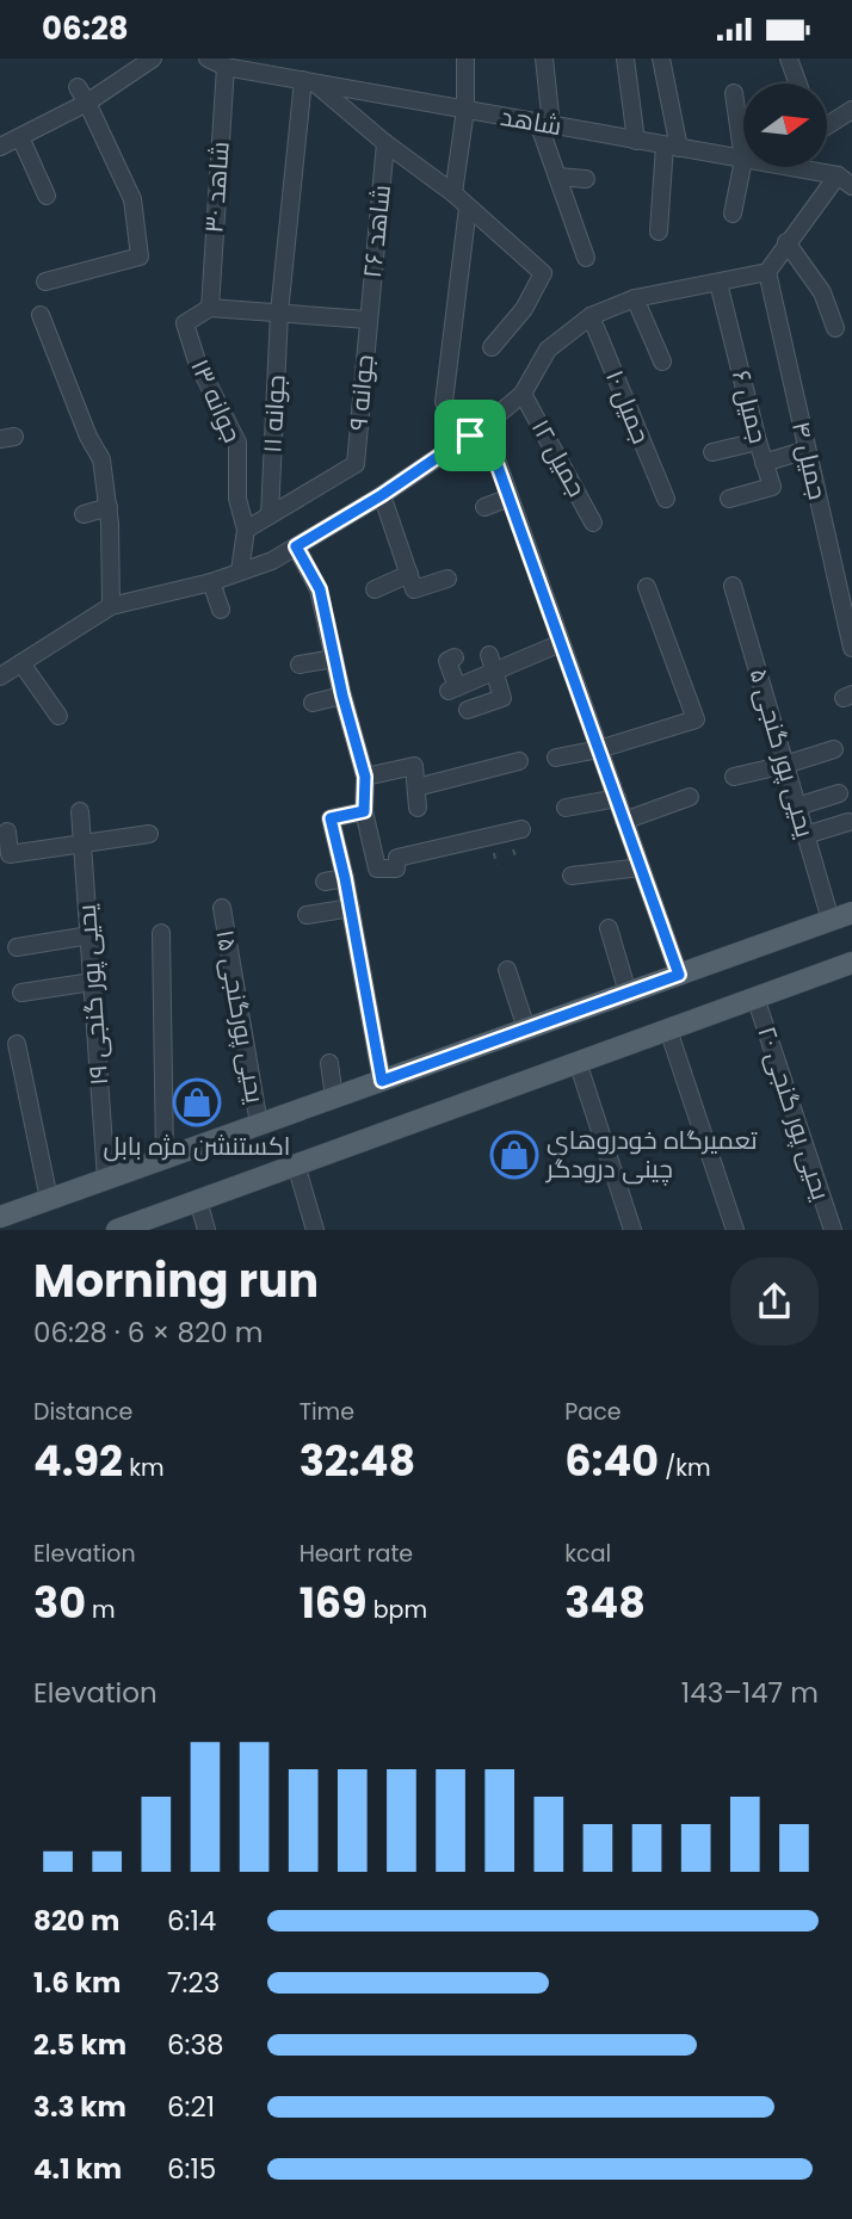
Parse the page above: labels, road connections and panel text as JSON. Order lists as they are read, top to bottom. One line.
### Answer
{"streets":{"street":["شاهد","شاهد ۳۰","شاهد ۲۶","جوانه ۹","جوانه ۱۳","جمیل ۱۰","جمیل ۶","جوانه ۱۱","جمیل ۱۲","جمیل ۴","یحیی پور گنجی ۵","یحیی پور گنجی ۱۹","یحیی پورگنجی ۱۵","یحیی پور گنجی ۲۰"]},"crossings":[["شاهد","شاهد ۳۰"],["شاهد","جوانه ۱۱"],["شاهد ۳۰","جوانه ۱۳"],["شاهد ۲۶","جوانه ۹"],["جوانه ۹","جوانه ۱۱"]],"places":{"shop":["اکستنشن مژه بابل","تعمیرگاه خودروهای چینی درودگر"]},"north":"right","page":{"status":"06:28","heading":["Morning run","06:28 · 6 × 820 m"],"stats":[["Distance","4.92 km"],["Time","32:48"],["Pace","6:40 /km"],["Elevation","30 m"],["Heart rate","169 bpm"],["kcal","348"]],"chart":["Elevation","143–147 m"],"list":[{"name":"820 m","note":"6:14"},{"name":"1.6 km","note":"7:23"},{"name":"2.5 km","note":"6:38"},{"name":"3.3 km","note":"6:21"},{"name":"4.1 km","note":"6:15"}]}}
